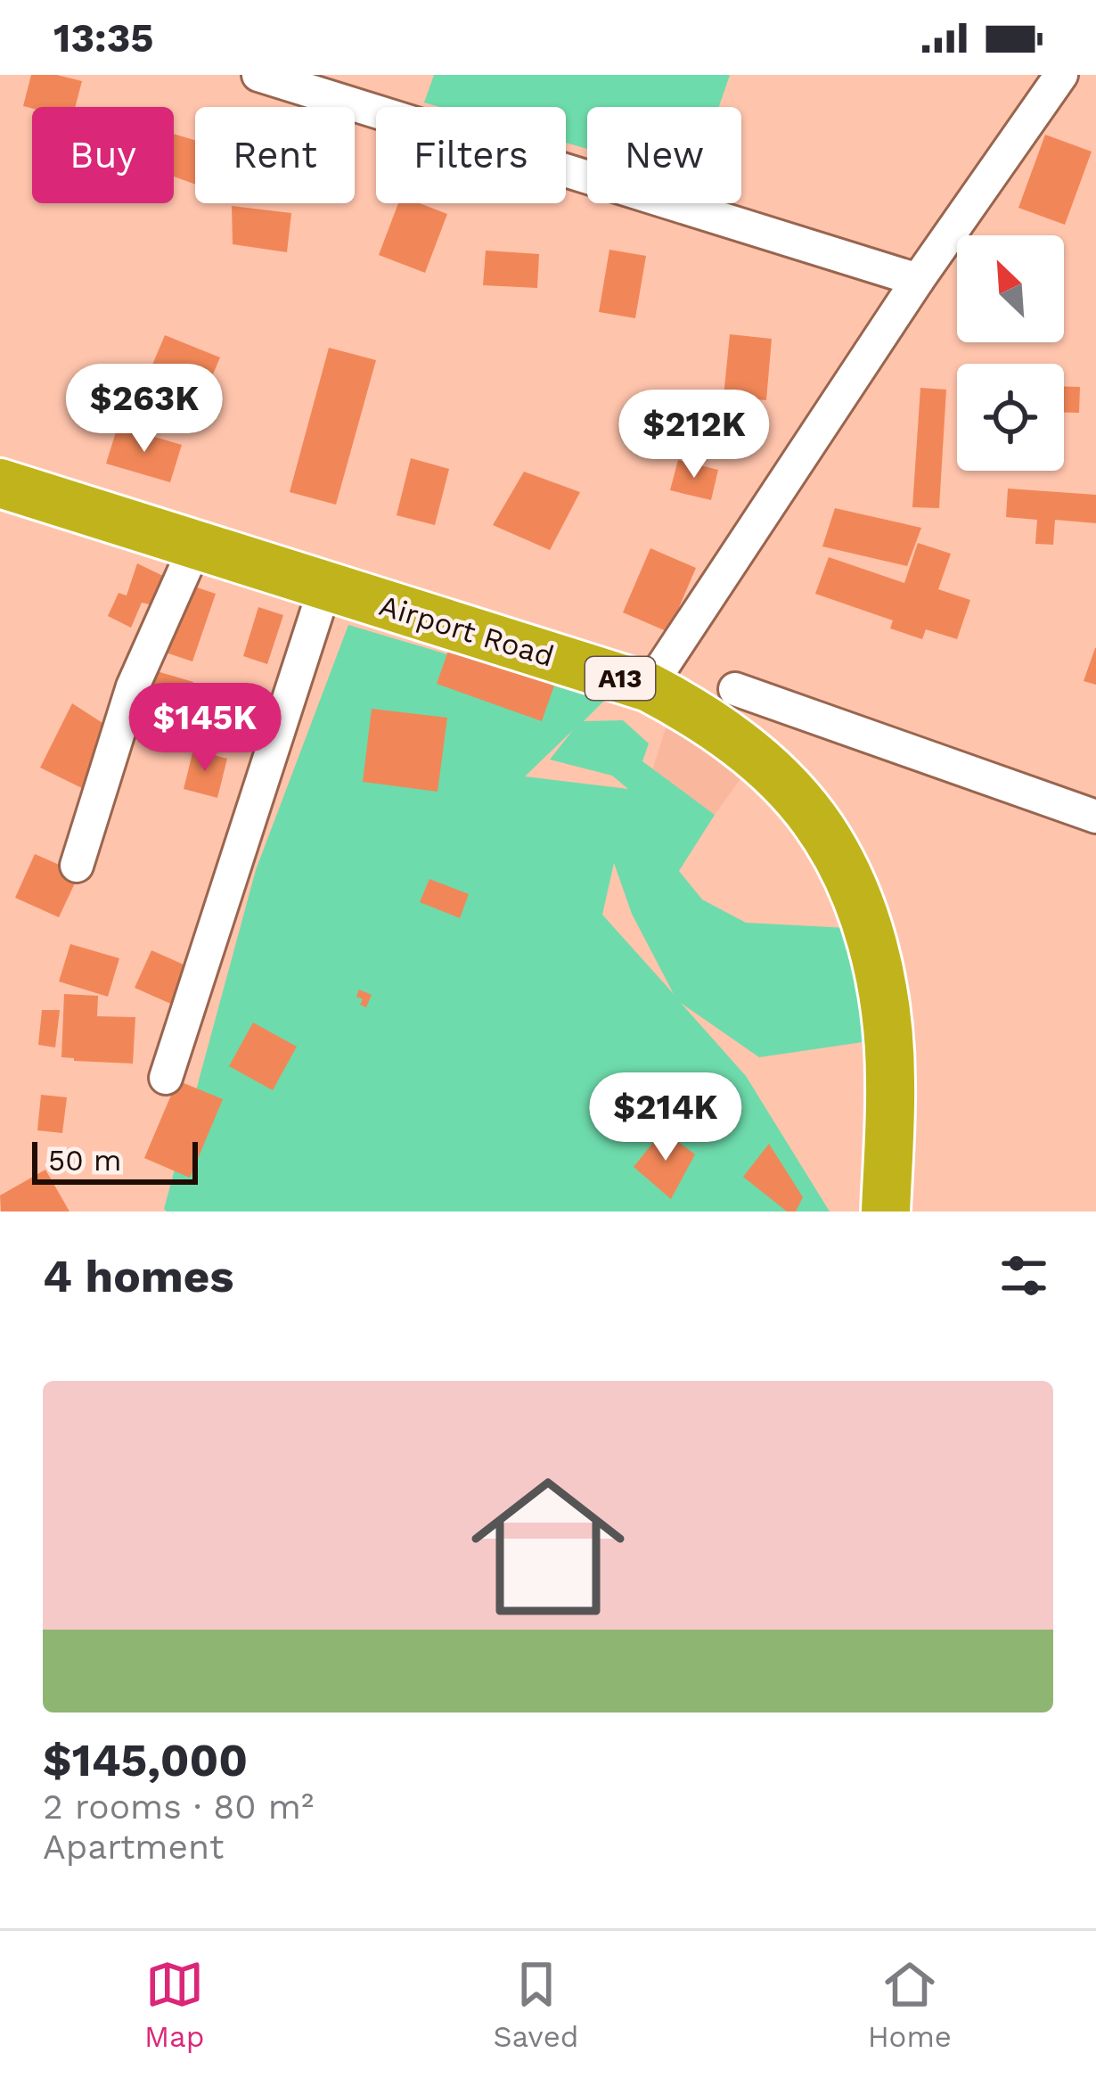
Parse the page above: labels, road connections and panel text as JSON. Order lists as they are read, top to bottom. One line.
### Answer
{"streets":{"highway":["Airport Road","A13"]},"scale_bar":"50 m","north":"top left","page":{"status":"13:35","chip":["Buy","Rent","Filters","New"],"price":["$263K","$212K","$145K","$214K"],"scale":"50 m","heading":"4 homes","list":[{"name":"$145,000","note":"2 rooms · 80 m² · Apartment"}],"tabs":["Map","Saved","Home"]}}
